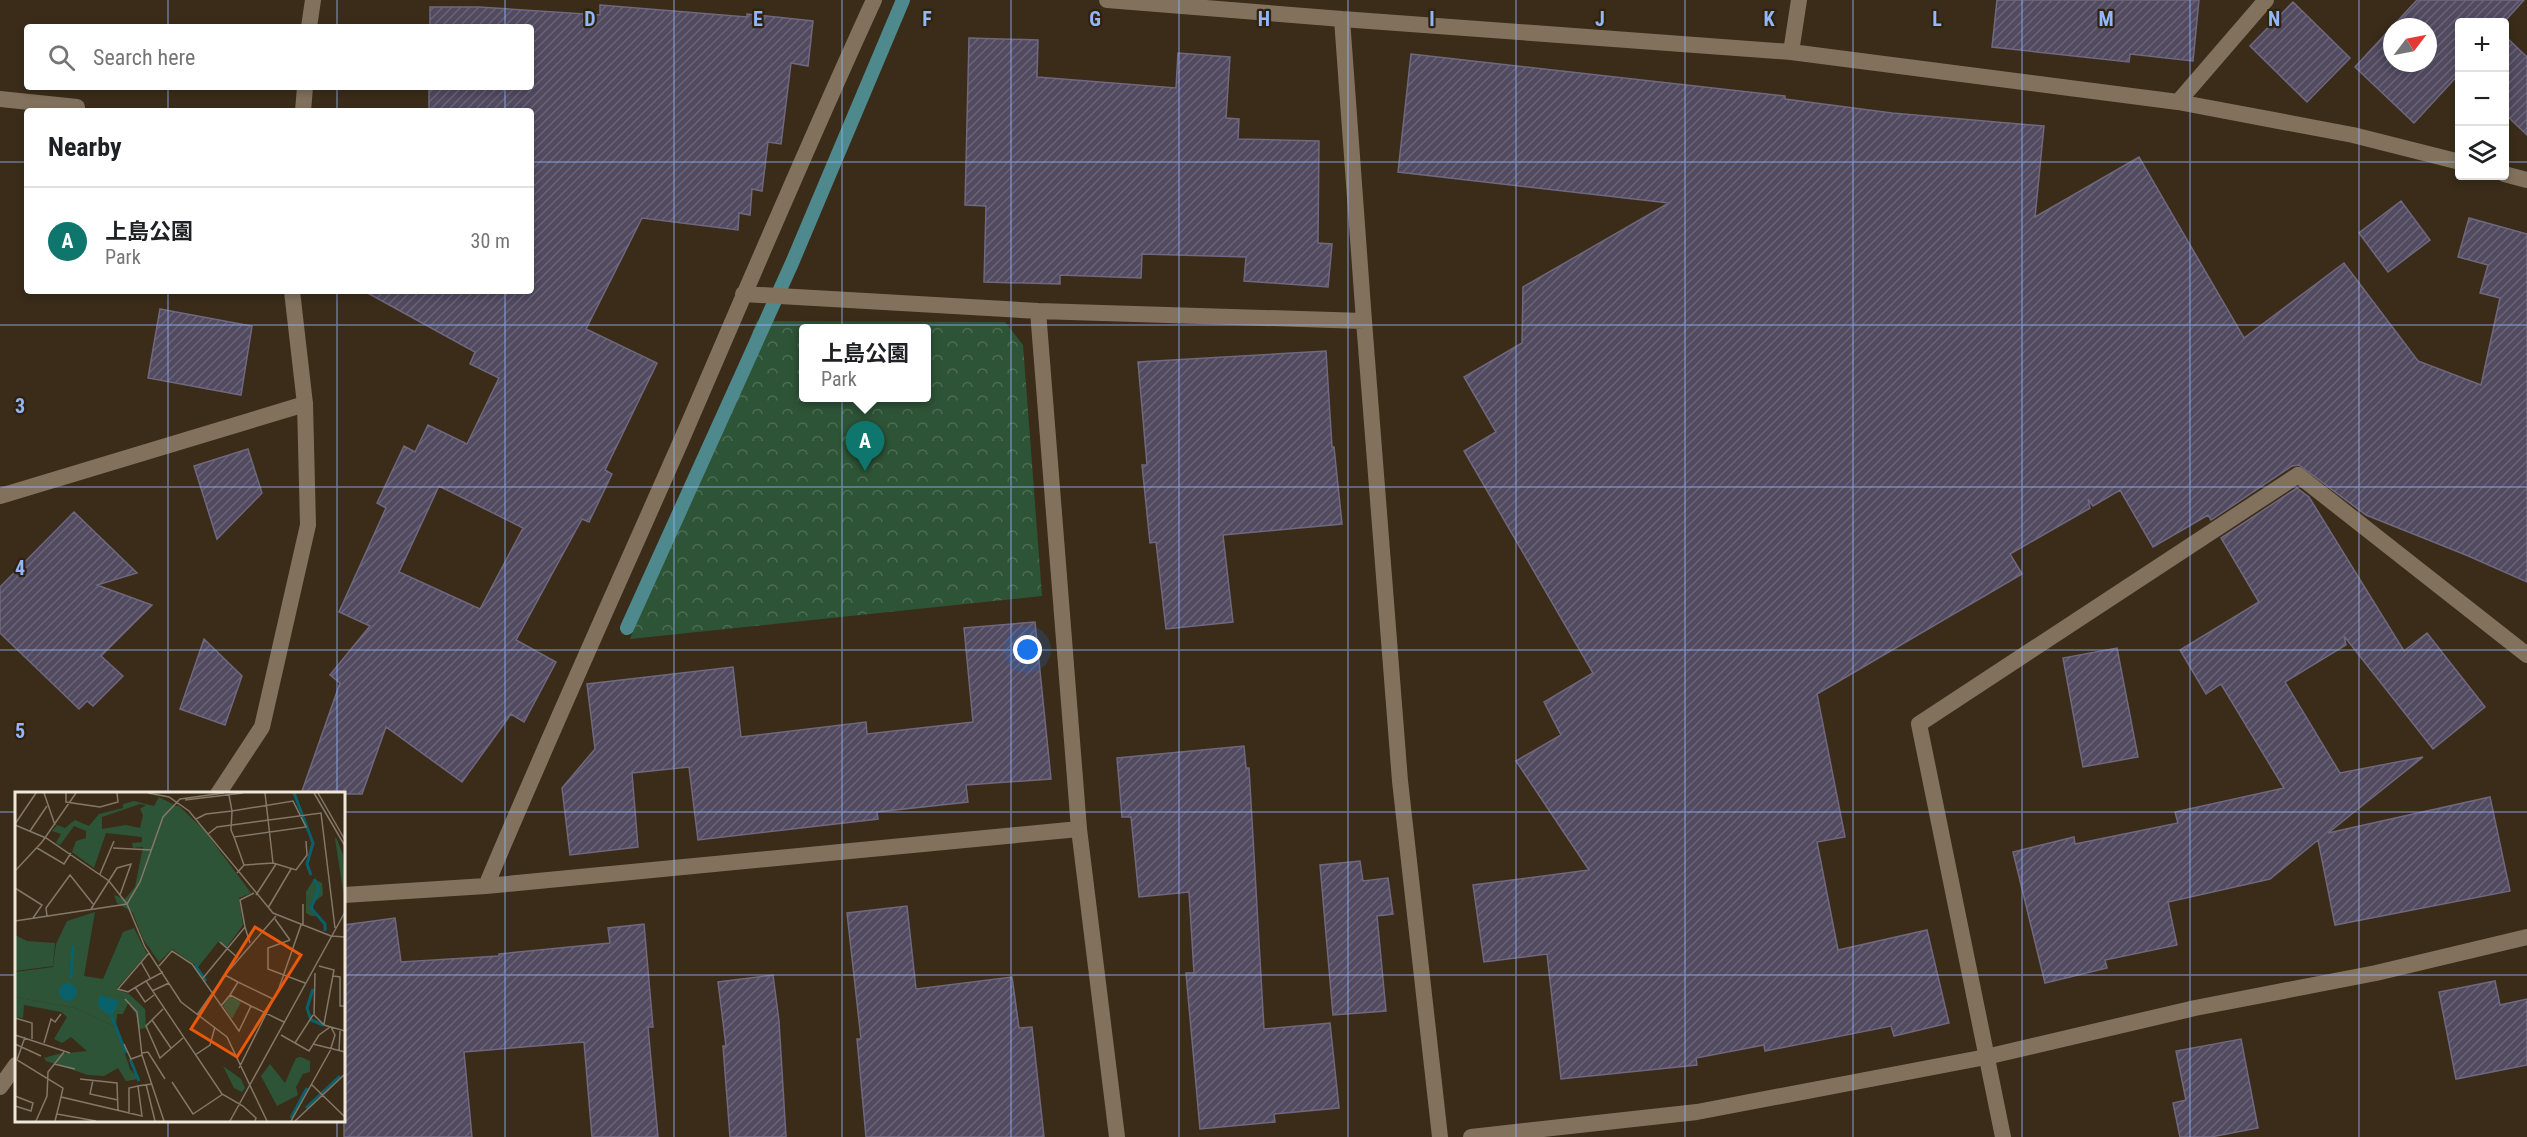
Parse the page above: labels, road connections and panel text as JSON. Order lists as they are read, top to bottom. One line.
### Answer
{"north":"top right","page":{"map_buttons":["+","−"],"search":"Search here","heading":"Nearby","list":[{"mark":"A","name":"上島公園","note":"Park","value":"30 m"}],"popup":["上島公園","Park"],"pins":"A"},"grid":{"columns":["D","E","F","G","H","I","J","K","L","M","N"],"rows":["3","4","5"]}}
